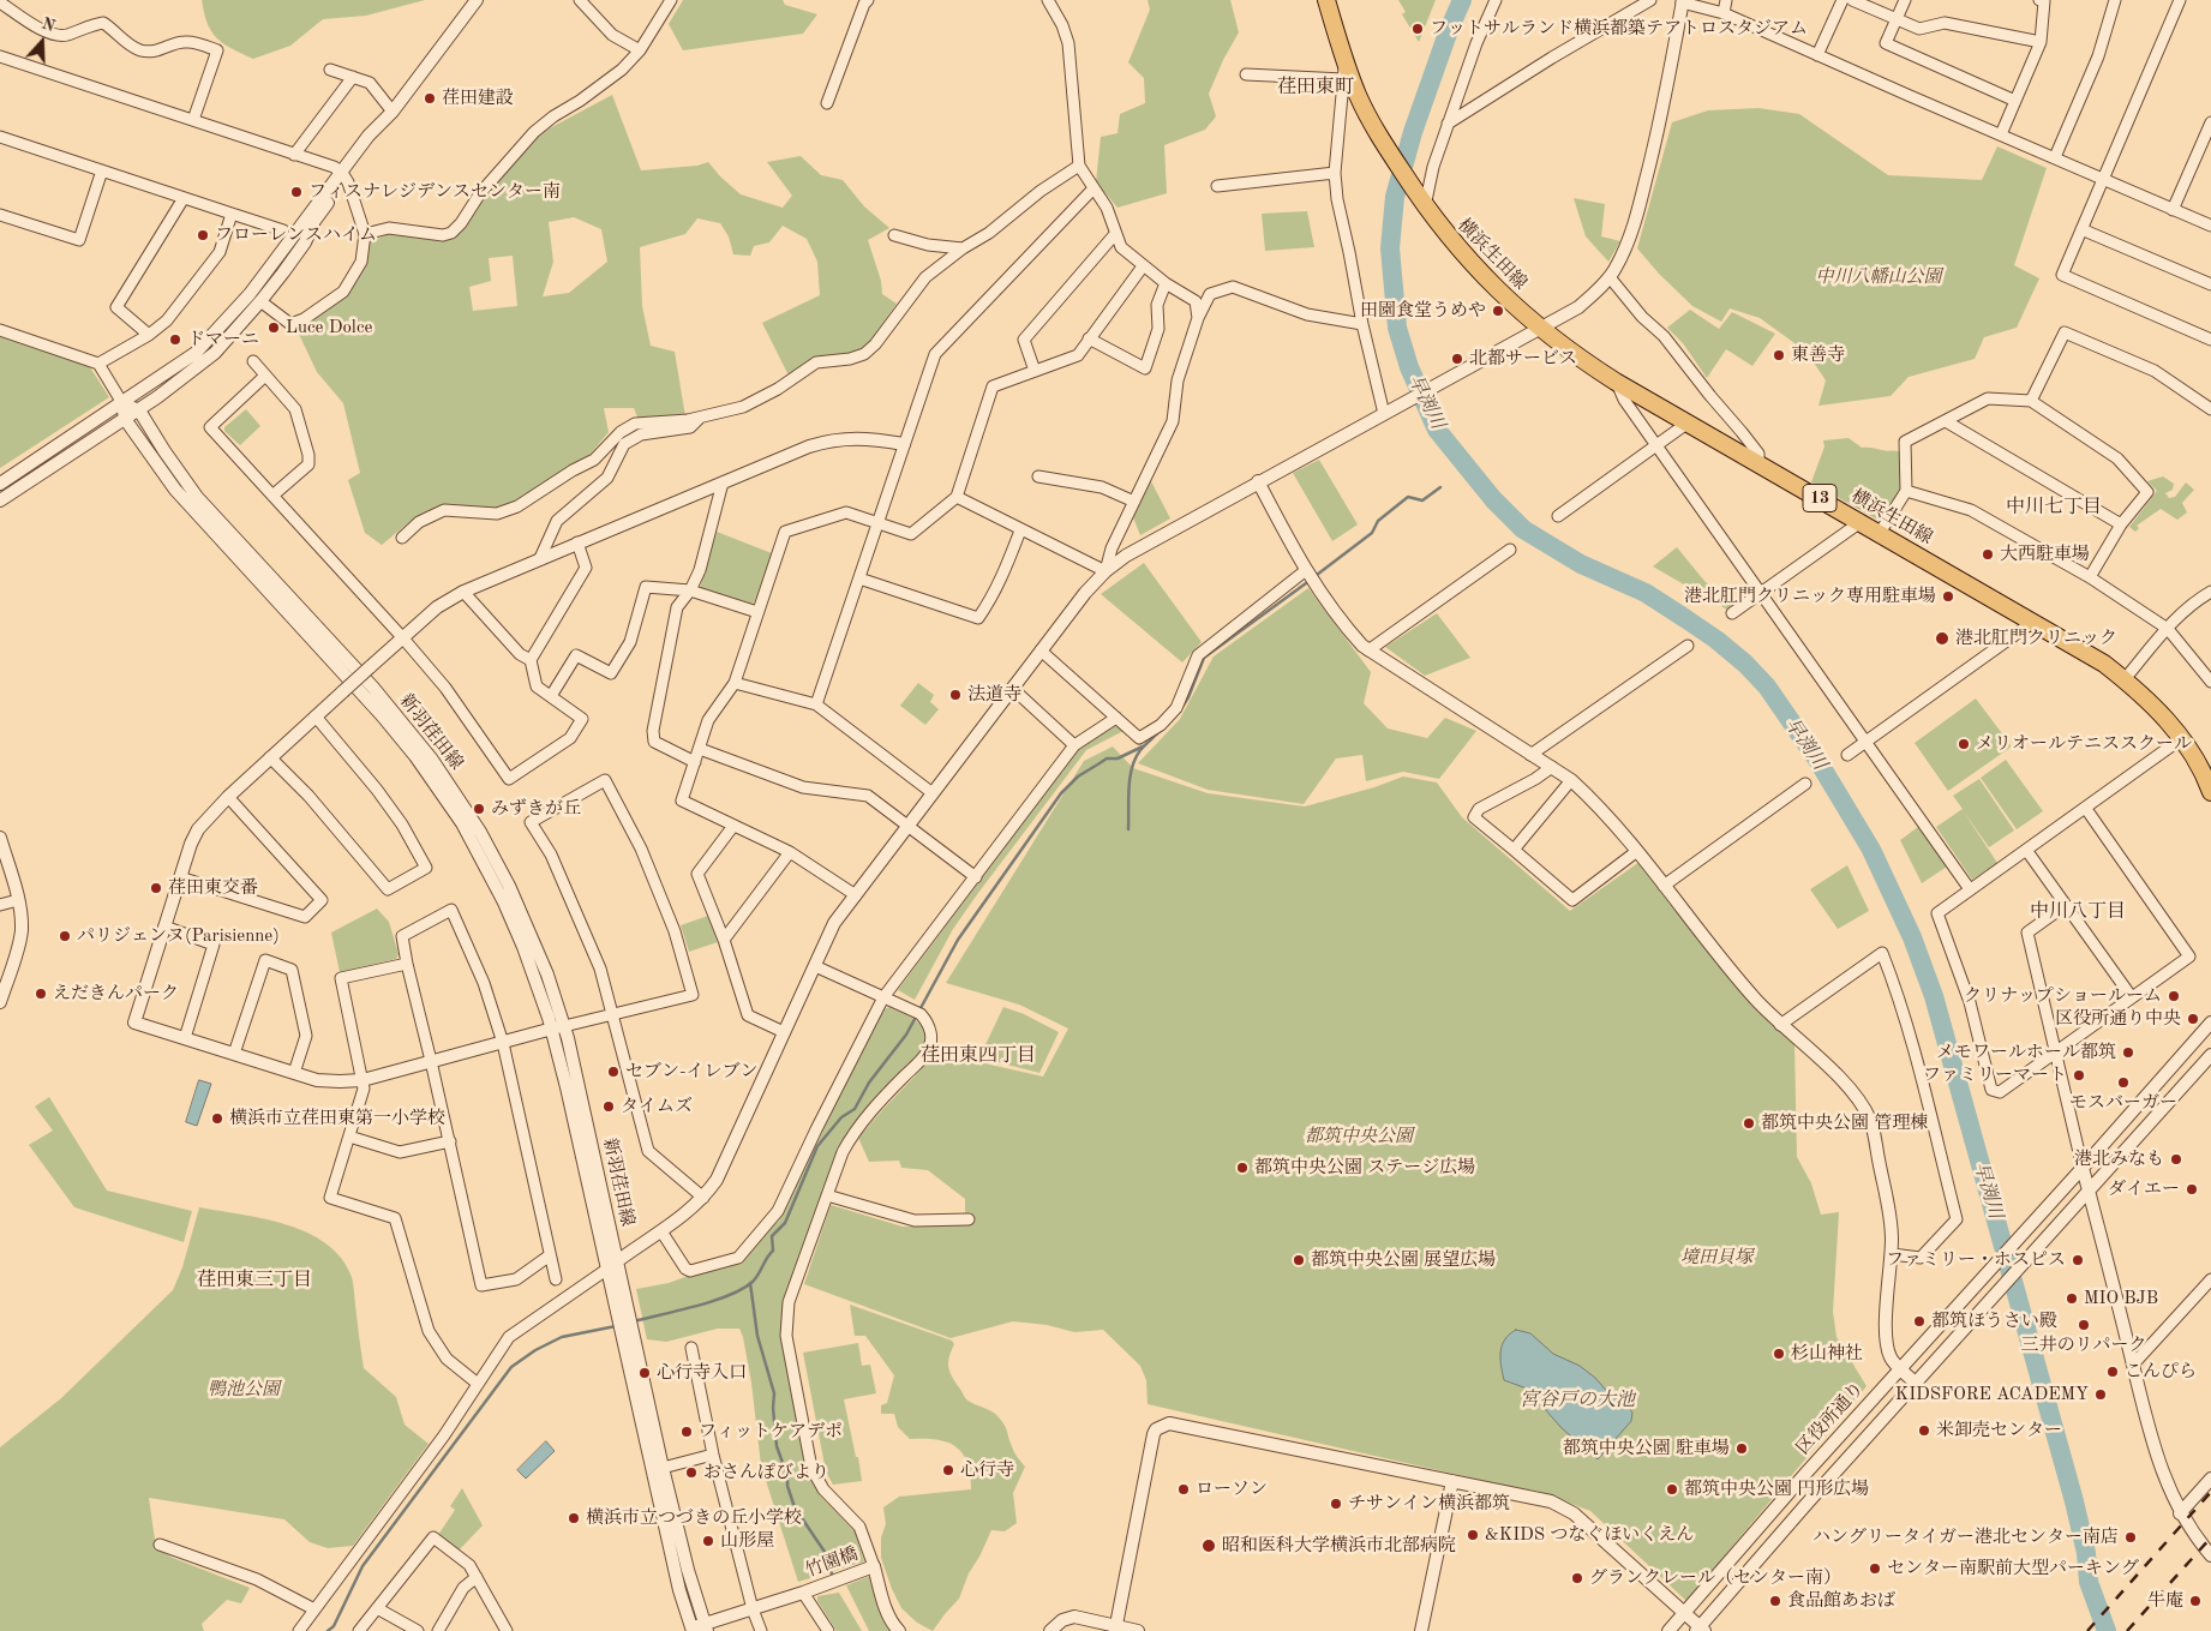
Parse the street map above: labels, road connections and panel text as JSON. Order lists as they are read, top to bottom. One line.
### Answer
{"streets":{"main road":["横浜生田線","13"],"street":["新羽荏田線","区役所通り","竹園橋"]},"crossings":[["横浜生田線","13"]],"districts":["荏田東町","中川七丁目","中川八丁目","荏田東四丁目","荏田東三丁目"],"water":["早渕川","宮谷戸の大池"],"parks":["中川八幡山公園","都筑中央公園","境田貝塚","鴨池公園"],"places":["フットサルランド横浜都築テアトロスタジアム","荏田建設","フィスナレジデンスセンター南","フローレンスハイム","田園食堂うめや","Luce Dolce","ドマーニ","東善寺","北都サービス","大西駐車場","港北肛門クリニック専用駐車場","港北肛門クリニック","法道寺","メリオールテニススクール","みずきが丘","荏田東交番","パリジェンヌ(Parisienne)","えだきんパーク","クリナップショールーム","区役所通り中央","メモワールホール都筑","セブン-イレブン","ファミリーマート","モスバーガー","タイムズ","横浜市立荏田東第一小学校","都筑中央公園 管理棟","港北みなも","都筑中央公園 ステージ広場","ダイエー","都筑中央公園 展望広場","ファミリー・ホスピス","MIO BJB","都筑ほうさい殿","三井のリパーク","杉山神社","こんぴら","心行寺入口","KIDSFORE ACADEMY","米卸売センター","フィットケアデポ","都筑中央公園 駐車場","心行寺","おさんぽびより","ローソン","都筑中央公園 円形広場","チサンイン横浜都筑","横浜市立つづきの丘小学校","&KIDS つなぐほいくえん","ハングリータイガー港北センター南店","山形屋","昭和医科大学横浜市北部病院","センター南駅前大型パーキング","グランクレール（センター南）","食品館あおば","牛庵"],"north":"top"}
